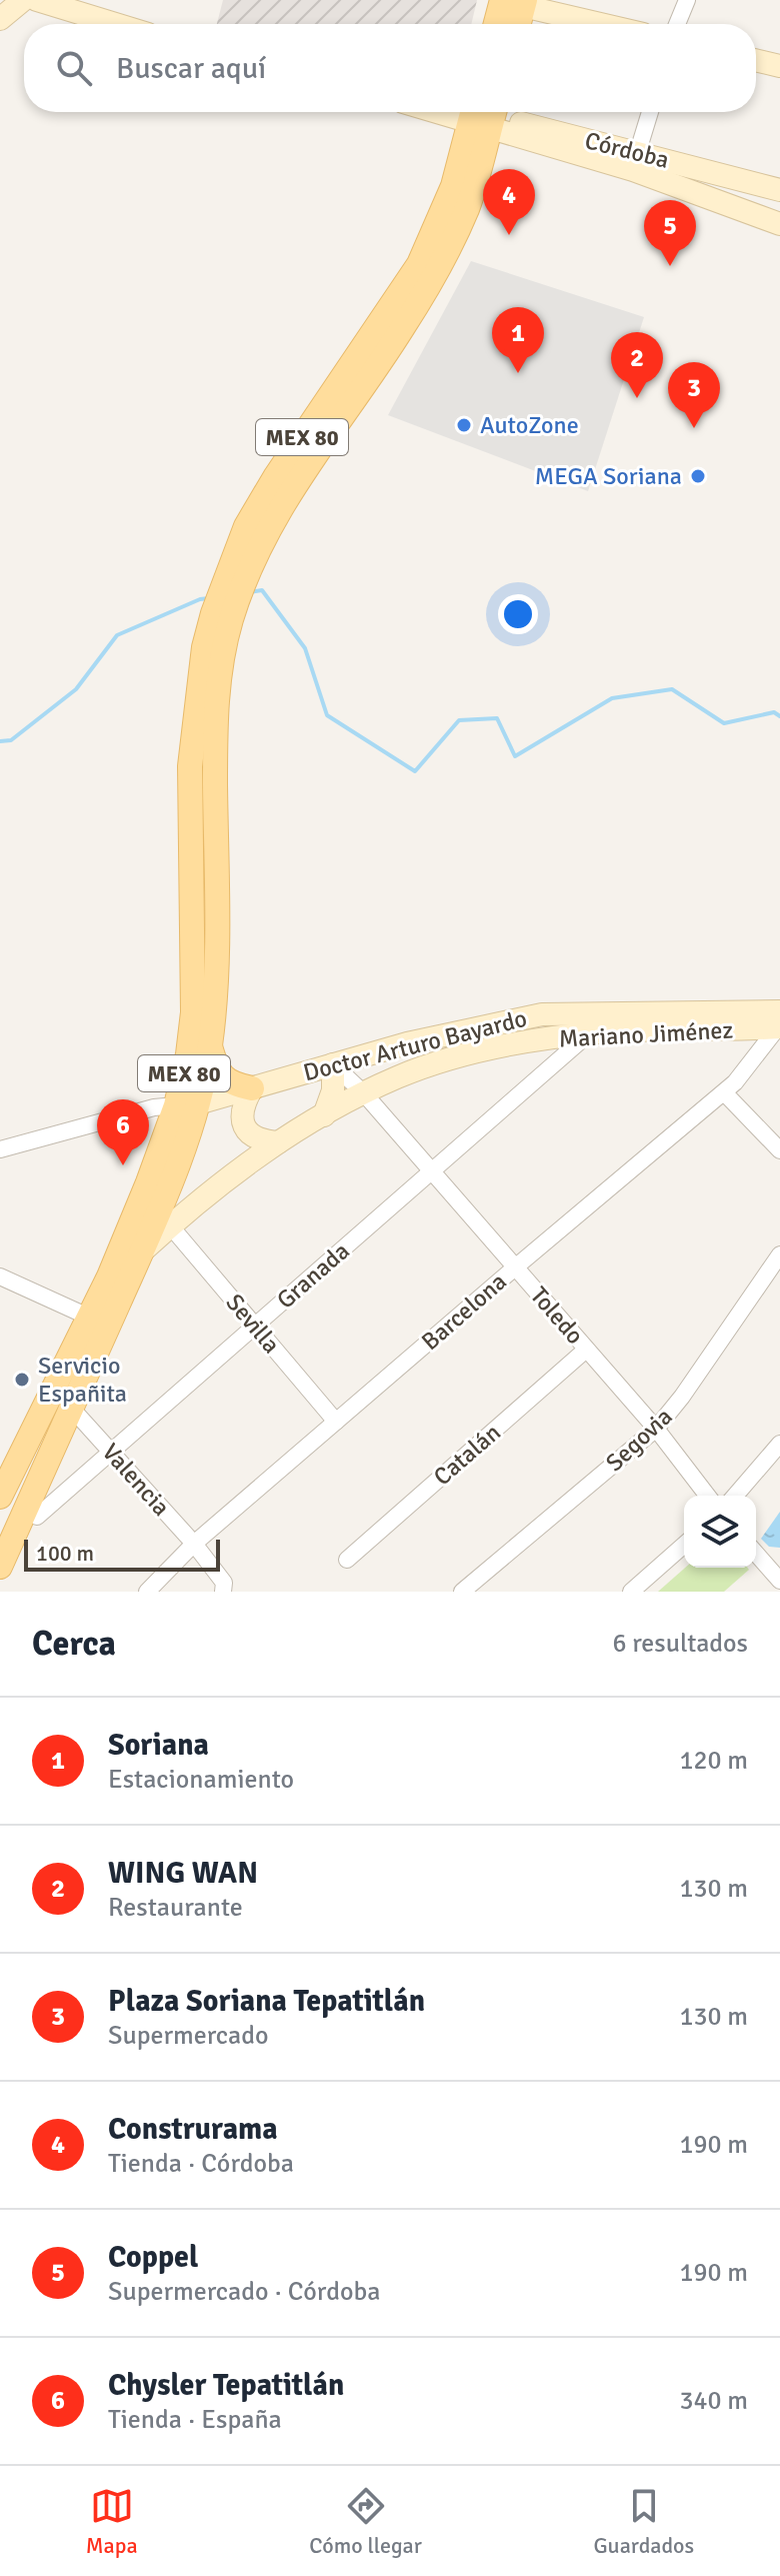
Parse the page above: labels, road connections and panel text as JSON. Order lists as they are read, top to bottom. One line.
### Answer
{"streets":{"main road":["MEX 80"],"street":["Córdoba","Mariano Jiménez","Doctor Arturo Bayardo","Granada","Barcelona","Toledo","Sevilla","Segovia","Catalán","Valencia"]},"crossings":[["Córdoba","MEX 80"],["MEX 80","Mariano Jiménez"],["MEX 80","Doctor Arturo Bayardo"],["MEX 80","Valencia"],["Mariano Jiménez","Doctor Arturo Bayardo"],["Mariano Jiménez","Granada"],["Mariano Jiménez","Barcelona"],["Mariano Jiménez","Toledo"],["Mariano Jiménez","Sevilla"],["Doctor Arturo Bayardo","Granada"],["Doctor Arturo Bayardo","Barcelona"],["Doctor Arturo Bayardo","Toledo"],["Granada","Toledo"],["Granada","Sevilla"],["Granada","Valencia"],["Barcelona","Toledo"],["Barcelona","Sevilla"],["Barcelona","Valencia"],["Toledo","Segovia"],["Toledo","Catalán"]],"places":["AutoZone","MEGA Soriana","Servicio Españita"],"scale_bar":"100 m","page":{"search":"Buscar aquí","pins":["4","5","1","2","3","6"],"scale":"100 m","heading":["Cerca","6 resultados"],"list":[{"mark":"1","name":"Soriana","note":"Estacionamiento","value":"120 m"},{"mark":"2","name":"WING WAN","note":"Restaurante","value":"130 m"},{"mark":"3","name":"Plaza Soriana Tepatitlán","note":"Supermercado","value":"130 m"},{"mark":"4","name":"Construrama","note":"Tienda · Córdoba","value":"190 m"},{"mark":"5","name":"Coppel","note":"Supermercado · Córdoba","value":"190 m"},{"mark":"6","name":"Chysler Tepatitlán","note":"Tienda · España","value":"340 m"}],"nav":["Mapa","Cómo llegar","Guardados"]}}
